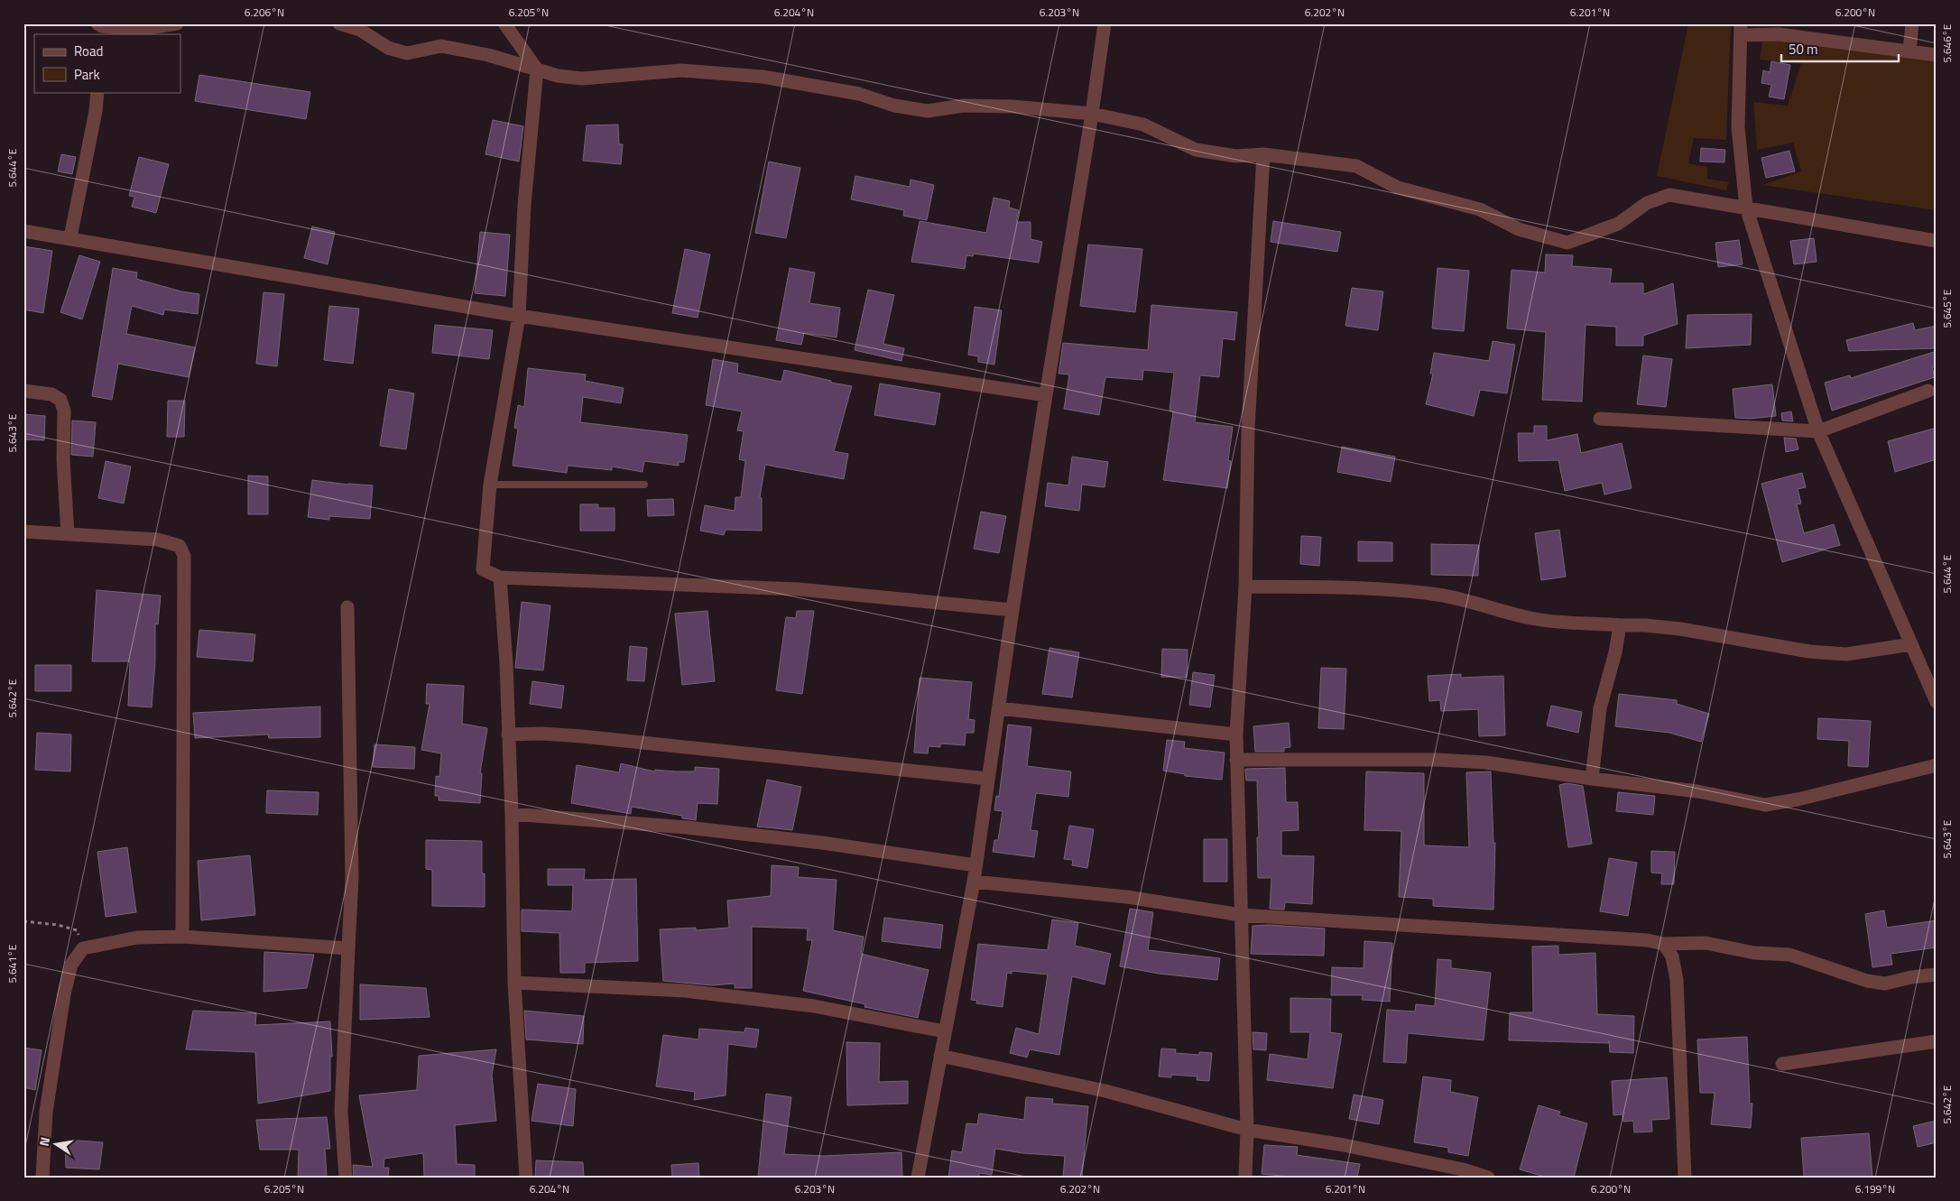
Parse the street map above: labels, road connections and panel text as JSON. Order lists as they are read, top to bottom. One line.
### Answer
{"legend":["Road","Park"],"scale_bar":"50 m","north":"left","coordinates":["6.206°N","6.205°N","6.204°N","6.203°N","6.202°N","6.201°N","6.200°N","5.646°E","5.644°E","5.645°E","5.643°E","5.642°E","5.641°E","6.199°N"]}
